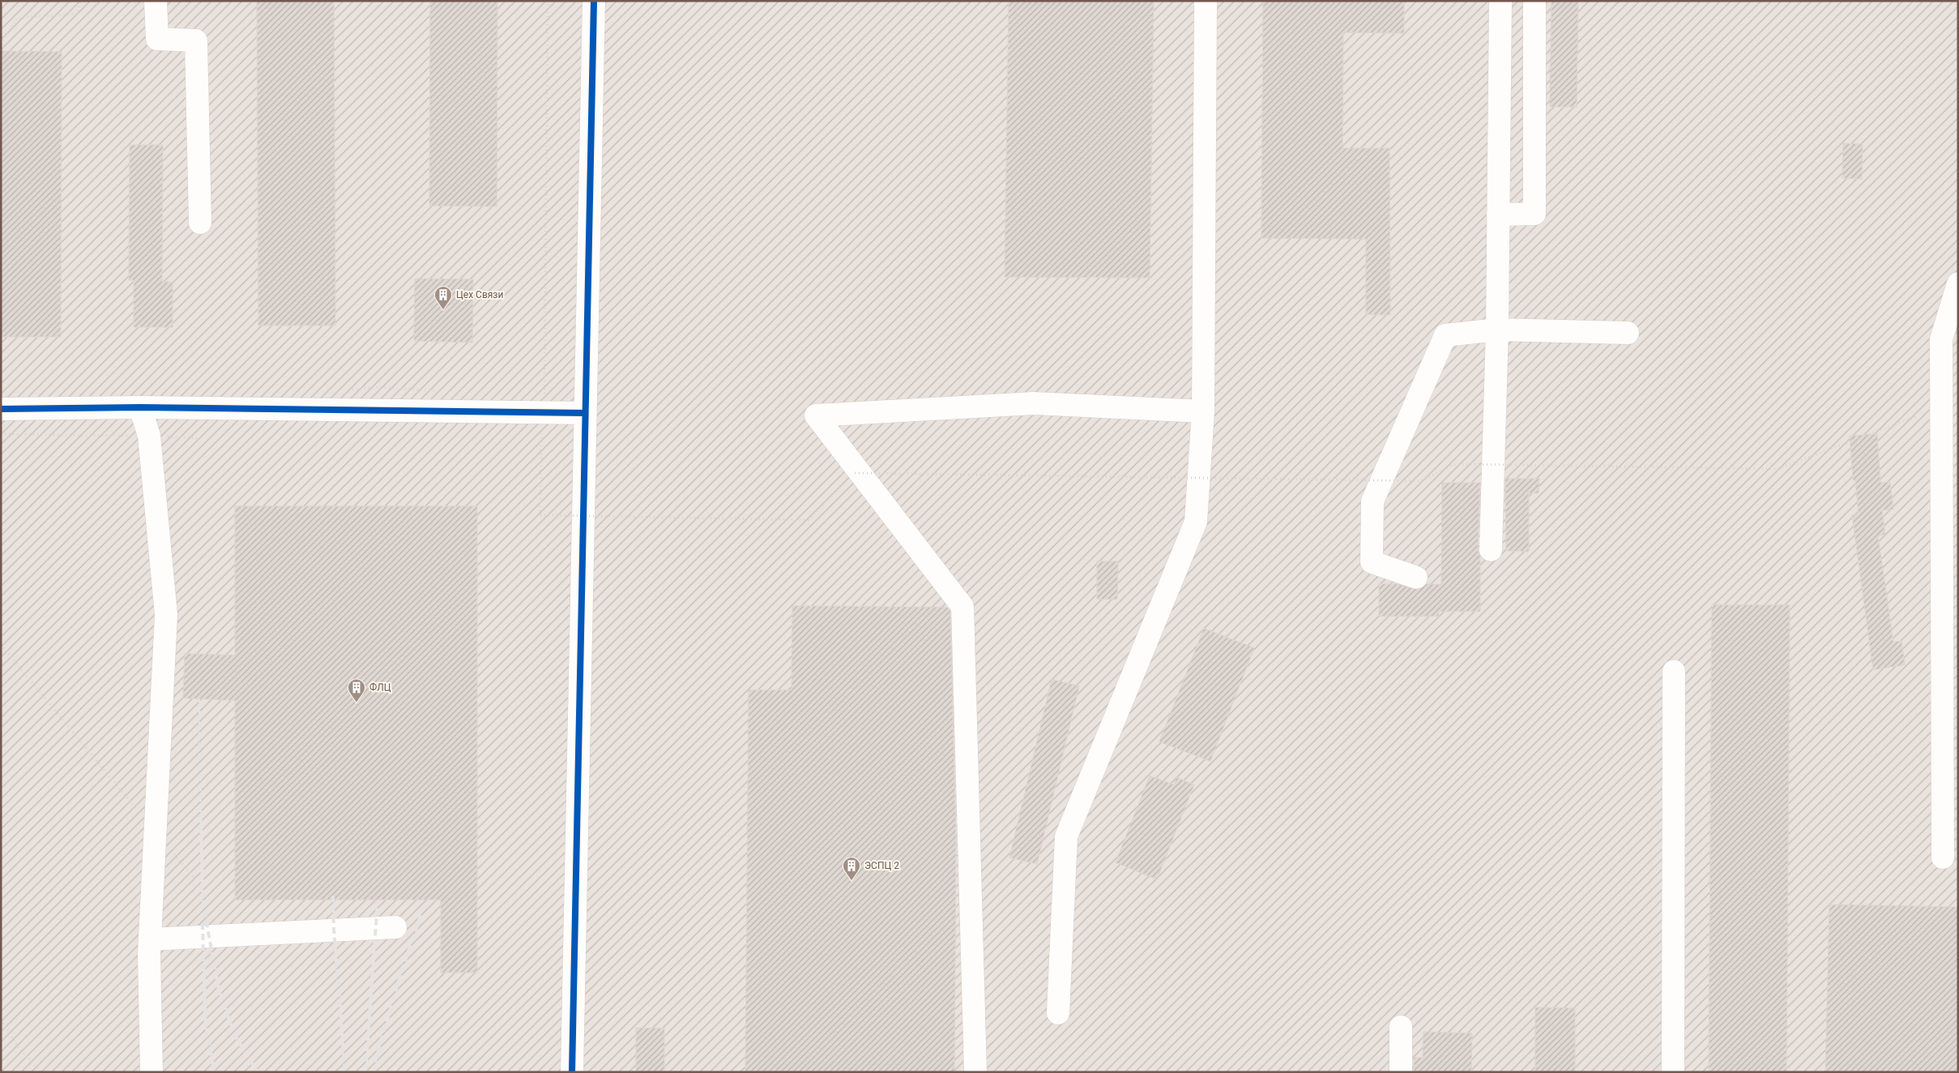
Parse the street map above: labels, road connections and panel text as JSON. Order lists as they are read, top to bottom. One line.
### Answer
{"places":{"building":["Цех Связи","ФЛЦ","ЭСПЦ 2"]}}
